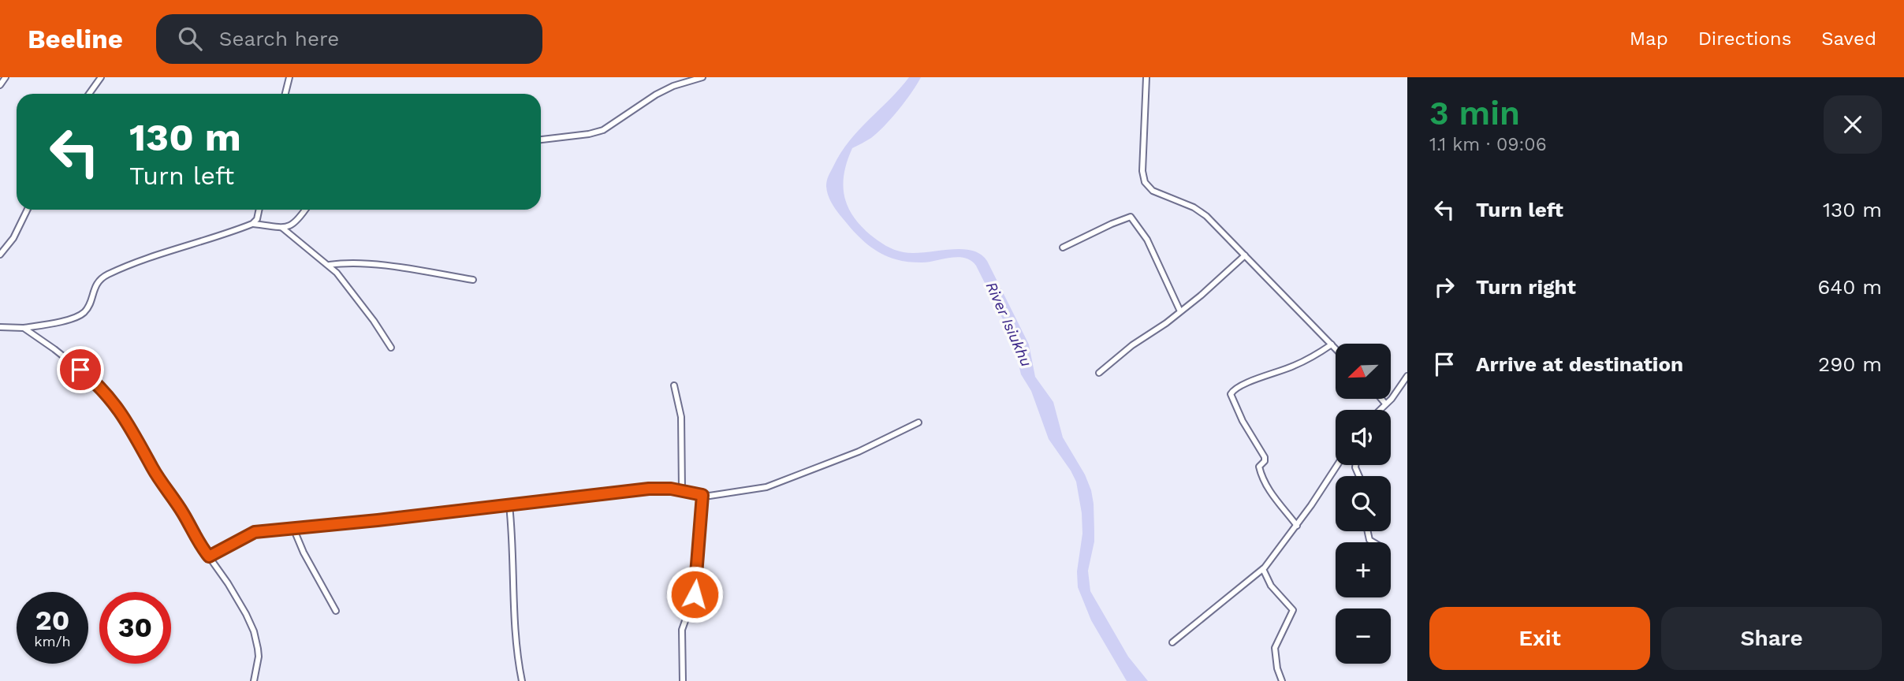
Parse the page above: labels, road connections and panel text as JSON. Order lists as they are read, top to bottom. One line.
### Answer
{"water":["River Isiukhu"],"north":"bottom left","page":{"header":"Beeline","search":"Search here","nav":["Map","Directions","Saved"],"heading":["3 min","1.1 km · 09:06"],"turn":["130 m","Turn left"],"list":[{"name":"Turn left","value":"130 m"},{"name":"Turn right","value":"640 m"},{"name":"Arrive at destination","value":"290 m"}],"map_buttons":["+","−"],"speed":"20 km/h","limit":"30","buttons":["Exit","Share"]}}
